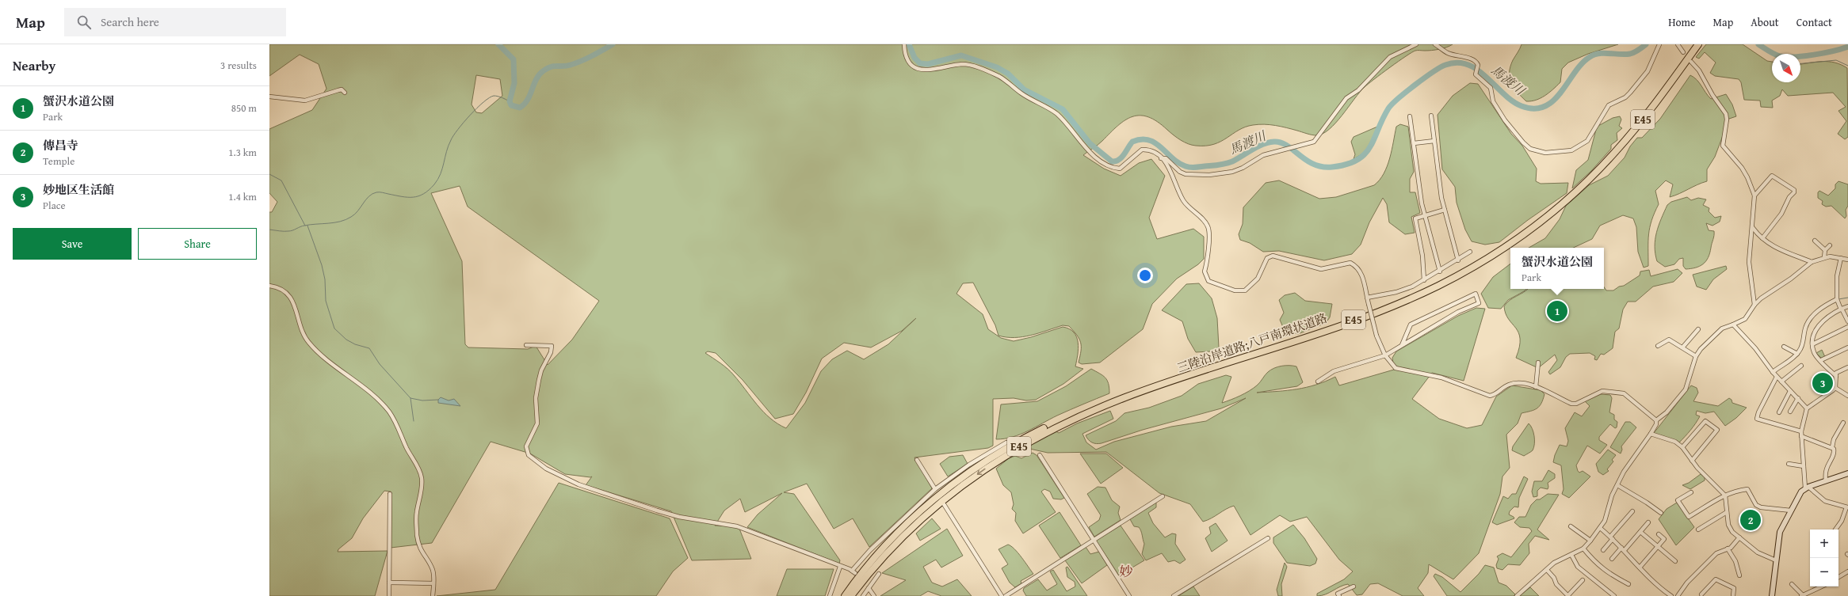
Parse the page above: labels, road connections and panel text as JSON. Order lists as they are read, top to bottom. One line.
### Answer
{"streets":{"highway":["E45","三陸沿岸道路;八戸南環状道路"]},"districts":["妙"],"water":["馬渡川"],"north":"bottom right","page":{"header":"Map","search":"Search here","nav":["Home","Map","About","Contact"],"heading":["Nearby","3 results"],"list":[{"mark":"1","name":"蟹沢水道公園","note":"Park","value":"850 m"},{"mark":"2","name":"傳昌寺","note":"Temple","value":"1.3 km"},{"mark":"3","name":"妙地区生活館","note":"Place","value":"1.4 km"}],"buttons":["Save","Share"],"popup":["蟹沢水道公園","Park"],"pins":["1","3","2"],"map_buttons":["+","−"]}}
